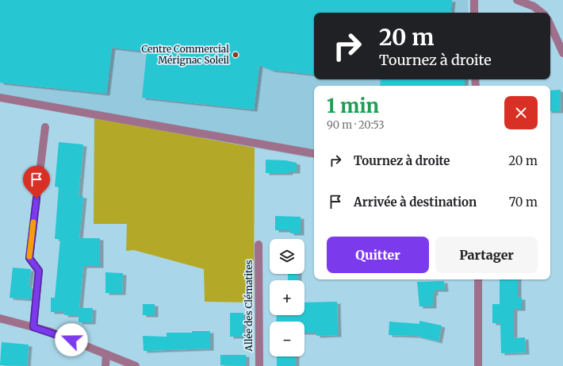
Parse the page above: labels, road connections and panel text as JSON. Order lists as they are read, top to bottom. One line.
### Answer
{"streets":{"street":["Allée des Clématites"]},"places":["Centre Commercial Mérignac Soleil"],"page":{"turn":["20 m","Tournez à droite"],"heading":["1 min","90 m · 20:53"],"list":[{"name":"Tournez à droite","value":"20 m"},{"name":"Arrivée à destination","value":"70 m"}],"buttons":["Quitter","Partager"],"map_buttons":["+","−"]}}
